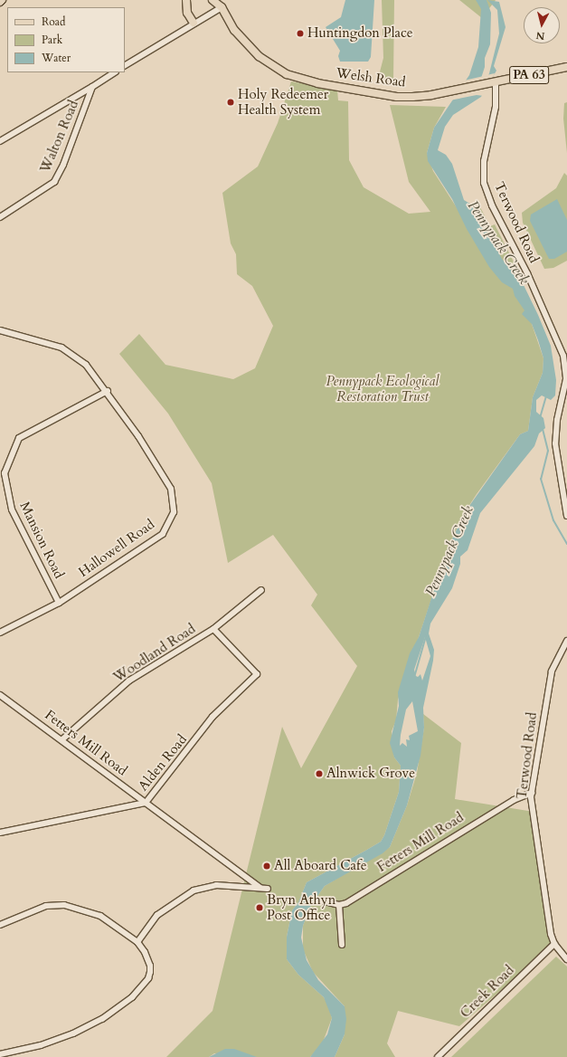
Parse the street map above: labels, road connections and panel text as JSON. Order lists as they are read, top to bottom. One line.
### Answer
{"streets":{"main road":["PA 63","Welsh Road"],"street":["Walton Road","Terwood Road","Mansion Road","Hallowell Road","Woodland Road","Fetters Mill Road","Alden Road","Creek Road"]},"crossings":[["Welsh Road","Terwood Road"],["Terwood Road","Fetters Mill Road"],["Terwood Road","Creek Road"],["Mansion Road","Hallowell Road"],["Woodland Road","Fetters Mill Road"],["Woodland Road","Alden Road"],["Fetters Mill Road","Alden Road"]],"water":["Pennypack Creek"],"parks":["Pennypack Ecological Restoration Trust"],"places":["Huntingdon Place","Holy Redeemer Health System","Alnwick Grove","All Aboard Cafe","Bryn Athyn Post Office"],"legend":["Road","Park","Water"],"north":"bottom"}
